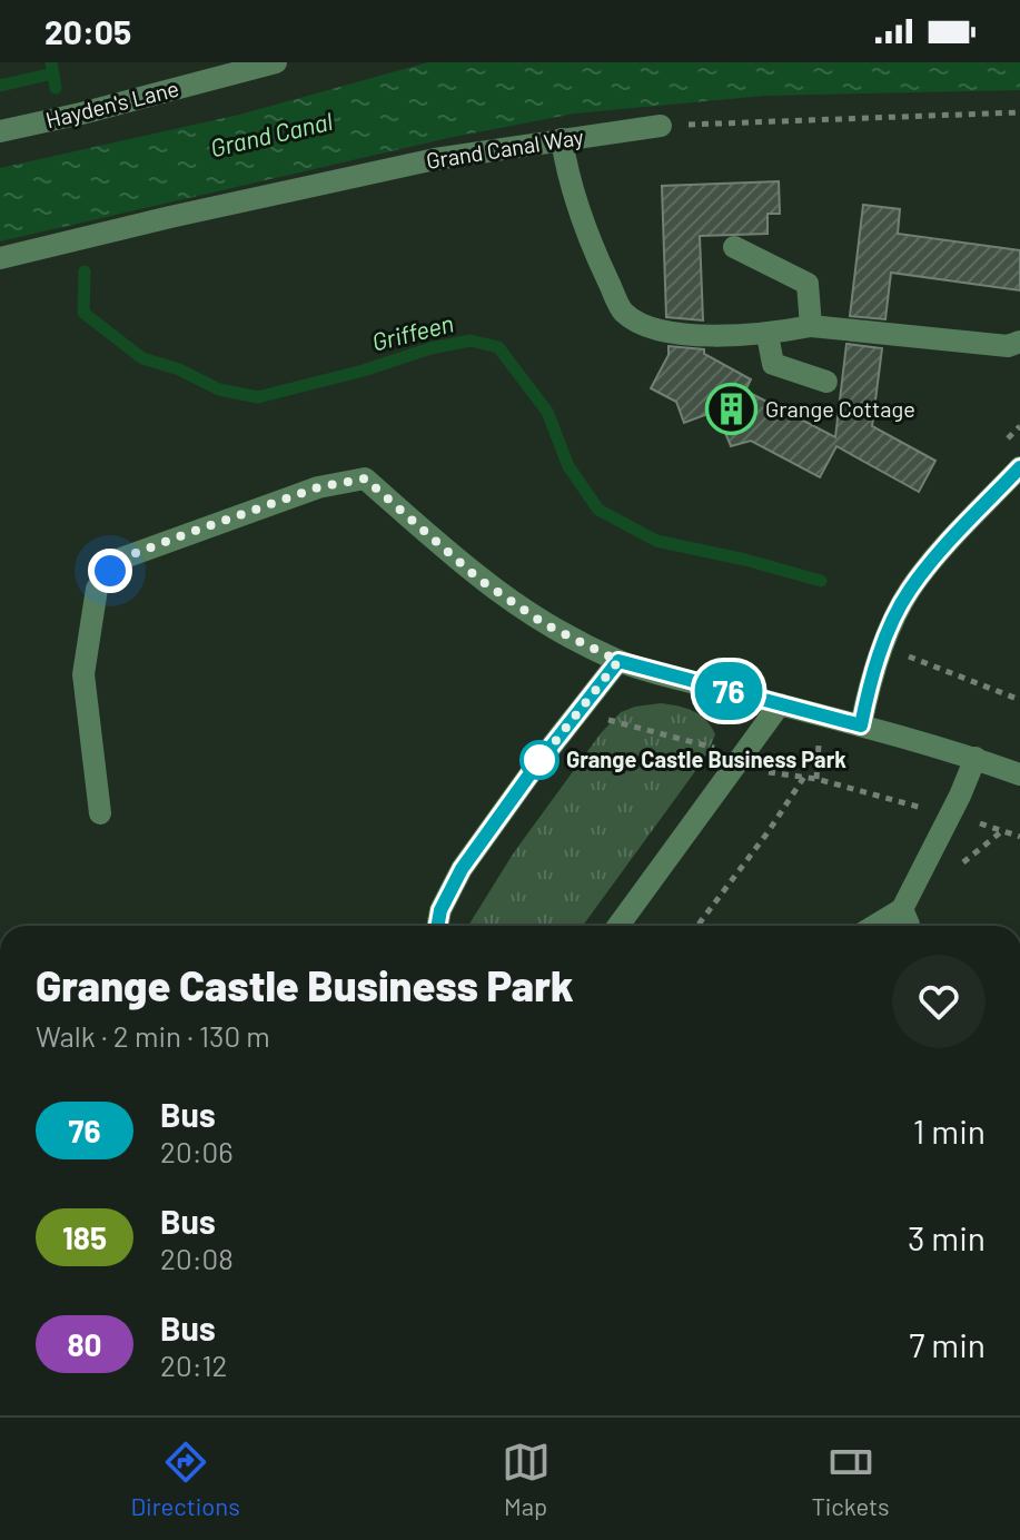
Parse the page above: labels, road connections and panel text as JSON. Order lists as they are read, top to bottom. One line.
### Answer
{"streets":{"street":["Hayden's Lane","Grand Canal Way"]},"water":["Grand Canal","Griffeen"],"places":{"building":["Grange Cottage"],"other":["Grange Castle Business Park"]},"lines":["bus line 76"],"page":{"status":"20:05","on_map":"76","heading":["Grange Castle Business Park","Walk · 2 min · 130 m"],"list":[{"mark":"76","name":"Bus","note":"20:06","value":"1 min"},{"mark":"185","name":"Bus","note":"20:08","value":"3 min"},{"mark":"80","name":"Bus","note":"20:12","value":"7 min"}],"tabs":["Directions","Map","Tickets"]}}
